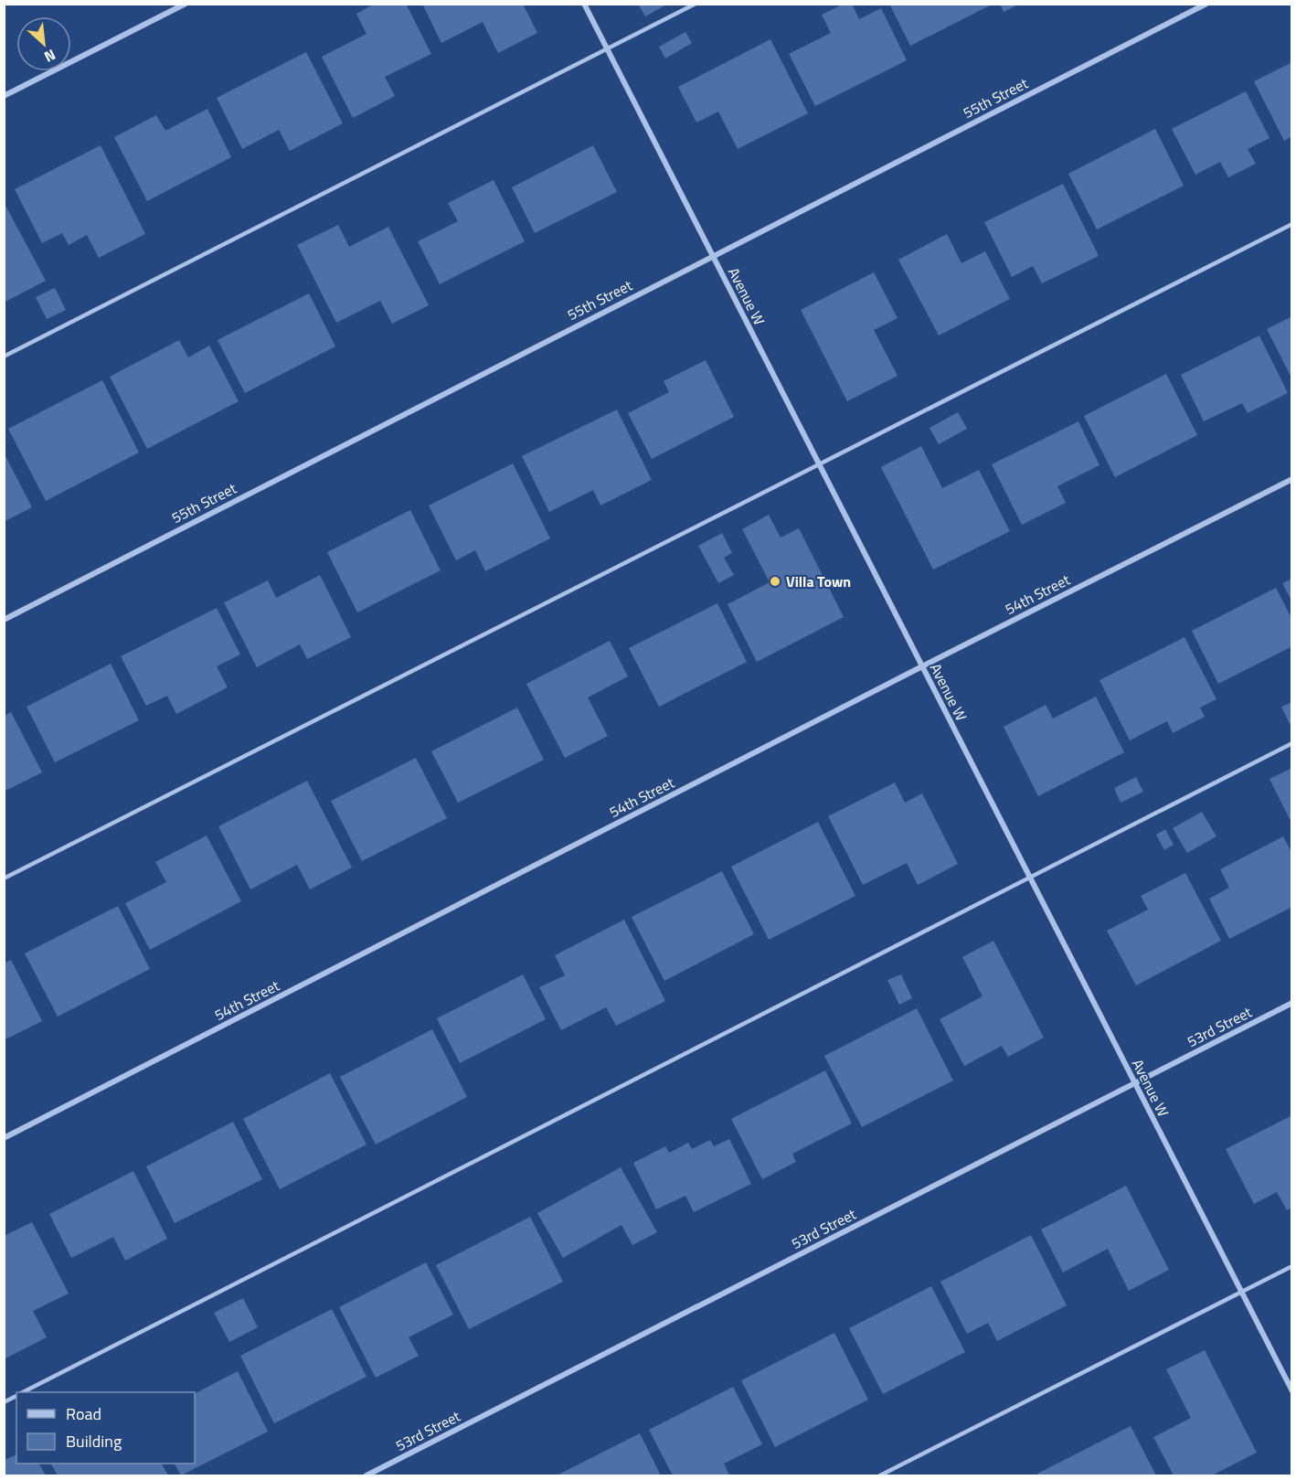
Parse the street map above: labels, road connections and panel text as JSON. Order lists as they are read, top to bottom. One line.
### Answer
{"streets":{"street":["55th Street","Avenue W","54th Street","53rd Street"]},"crossings":[["55th Street","Avenue W"],["Avenue W","54th Street"],["Avenue W","53rd Street"]],"places":["Villa Town"],"legend":["Road","Building"],"north":"bottom right"}
